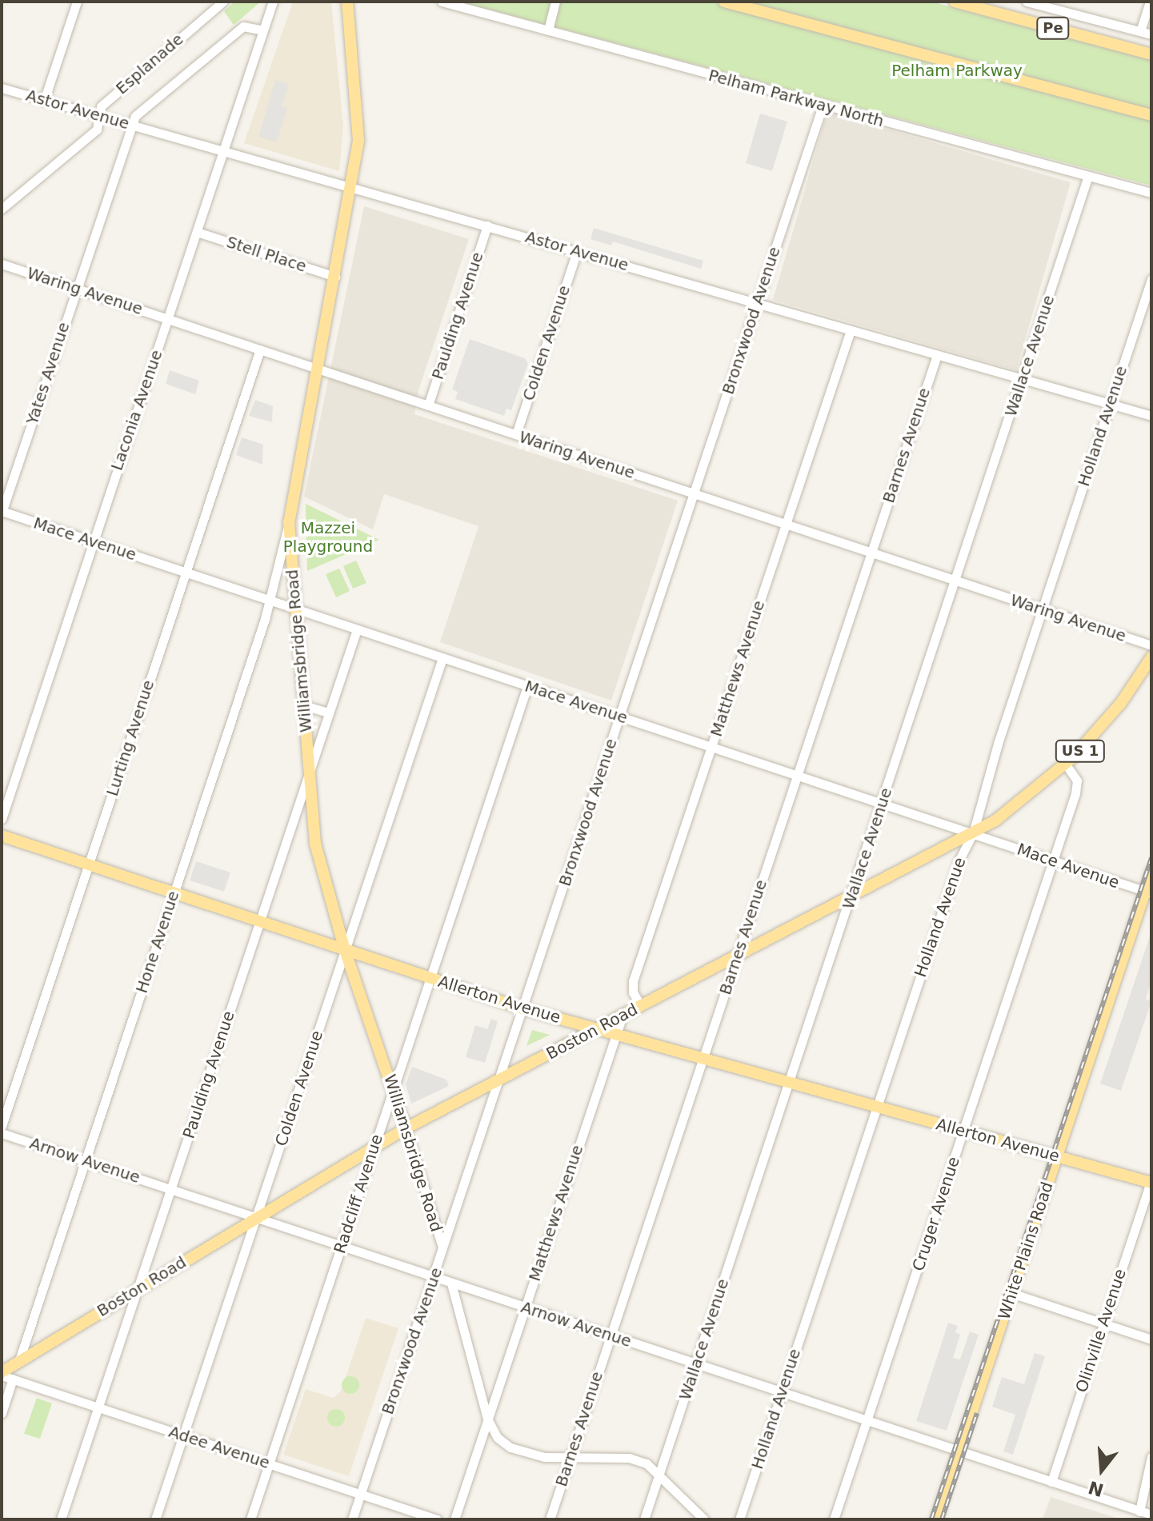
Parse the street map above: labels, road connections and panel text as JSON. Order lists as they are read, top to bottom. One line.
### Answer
{"streets":{"main road":["Pe","Williamsbridge Road","US 1","Allerton Avenue","Boston Road","White Plains Road"],"street":["Esplanade","Pelham Parkway North","Astor Avenue","Stell Place","Waring Avenue","Paulding Avenue","Bronxwood Avenue","Colden Avenue","Wallace Avenue","Yates Avenue","Laconia Avenue","Holland Avenue","Barnes Avenue","Mace Avenue","Matthews Avenue","Lurting Avenue","Hone Avenue","Arnow Avenue","Radcliff Avenue","Cruger Avenue","Olinville Avenue","Adee Avenue"]},"crossings":[["Esplanade","Astor Avenue"],["Esplanade","Yates Avenue"],["Esplanade","Laconia Avenue"],["Pelham Parkway North","Bronxwood Avenue"],["Pelham Parkway North","Wallace Avenue"],["Astor Avenue","Paulding Avenue"],["Astor Avenue","Bronxwood Avenue"],["Astor Avenue","Colden Avenue"],["Astor Avenue","Wallace Avenue"],["Astor Avenue","Yates Avenue"],["Astor Avenue","Laconia Avenue"],["Astor Avenue","Holland Avenue"],["Astor Avenue","Barnes Avenue"],["Astor Avenue","Williamsbridge Road"],["Astor Avenue","Matthews Avenue"],["Stell Place","Laconia Avenue"],["Stell Place","Williamsbridge Road"],["Waring Avenue","Paulding Avenue"],["Waring Avenue","Bronxwood Avenue"],["Waring Avenue","Colden Avenue"],["Waring Avenue","Wallace Avenue"],["Waring Avenue","Yates Avenue"],["Waring Avenue","Laconia Avenue"],["Waring Avenue","Holland Avenue"],["Waring Avenue","Barnes Avenue"],["Waring Avenue","Williamsbridge Road"],["Waring Avenue","Matthews Avenue"],["Waring Avenue","Lurting Avenue"],["Paulding Avenue","Mace Avenue"],["Paulding Avenue","Williamsbridge Road"],["Paulding Avenue","Allerton Avenue"],["Paulding Avenue","Boston Road"],["Paulding Avenue","Arnow Avenue"],["Paulding Avenue","Adee Avenue"],["Bronxwood Avenue","Mace Avenue"],["Bronxwood Avenue","Williamsbridge Road"],["Bronxwood Avenue","Allerton Avenue"],["Bronxwood Avenue","Boston Road"],["Bronxwood Avenue","Arnow Avenue"],["Bronxwood Avenue","Adee Avenue"],["Colden Avenue","Mace Avenue"],["Colden Avenue","Williamsbridge Road"],["Colden Avenue","Allerton Avenue"],["Colden Avenue","Boston Road"],["Colden Avenue","Arnow Avenue"],["Colden Avenue","Adee Avenue"],["Wallace Avenue","Mace Avenue"],["Wallace Avenue","Allerton Avenue"],["Wallace Avenue","Boston Road"],["Wallace Avenue","Arnow Avenue"],["Yates Avenue","Mace Avenue"],["Laconia Avenue","Mace Avenue"],["Holland Avenue","Mace Avenue"],["Holland Avenue","Allerton Avenue"],["Holland Avenue","Boston Road"],["Holland Avenue","Arnow Avenue"],["Barnes Avenue","Mace Avenue"],["Barnes Avenue","Allerton Avenue"],["Barnes Avenue","Boston Road"],["Barnes Avenue","Arnow Avenue"],["Mace Avenue","Williamsbridge Road"],["Mace Avenue","Matthews Avenue"],["Mace Avenue","Lurting Avenue"],["Mace Avenue","Hone Avenue"],["Mace Avenue","Boston Road"],["Mace Avenue","Radcliff Avenue"],["Mace Avenue","Cruger Avenue"],["Mace Avenue","White Plains Road"],["Williamsbridge Road","Hone Avenue"],["Williamsbridge Road","Allerton Avenue"],["Williamsbridge Road","Boston Road"],["Williamsbridge Road","Radcliff Avenue"],["Matthews Avenue","Allerton Avenue"],["Matthews Avenue","Boston Road"],["Matthews Avenue","Arnow Avenue"],["Lurting Avenue","Allerton Avenue"],["Hone Avenue","Allerton Avenue"],["Hone Avenue","Boston Road"],["Hone Avenue","Arnow Avenue"],["Allerton Avenue","Boston Road"],["Allerton Avenue","Radcliff Avenue"],["Allerton Avenue","Cruger Avenue"],["Allerton Avenue","White Plains Road"],["Allerton Avenue","Olinville Avenue"],["Boston Road","Arnow Avenue"],["Boston Road","Radcliff Avenue"],["Boston Road","Cruger Avenue"],["Boston Road","Adee Avenue"],["Arnow Avenue","Radcliff Avenue"],["Arnow Avenue","Cruger Avenue"],["Arnow Avenue","White Plains Road"],["Arnow Avenue","Olinville Avenue"],["Radcliff Avenue","Adee Avenue"]],"parks":["Pelham Parkway","Mazzei Playground"],"north":"bottom"}
